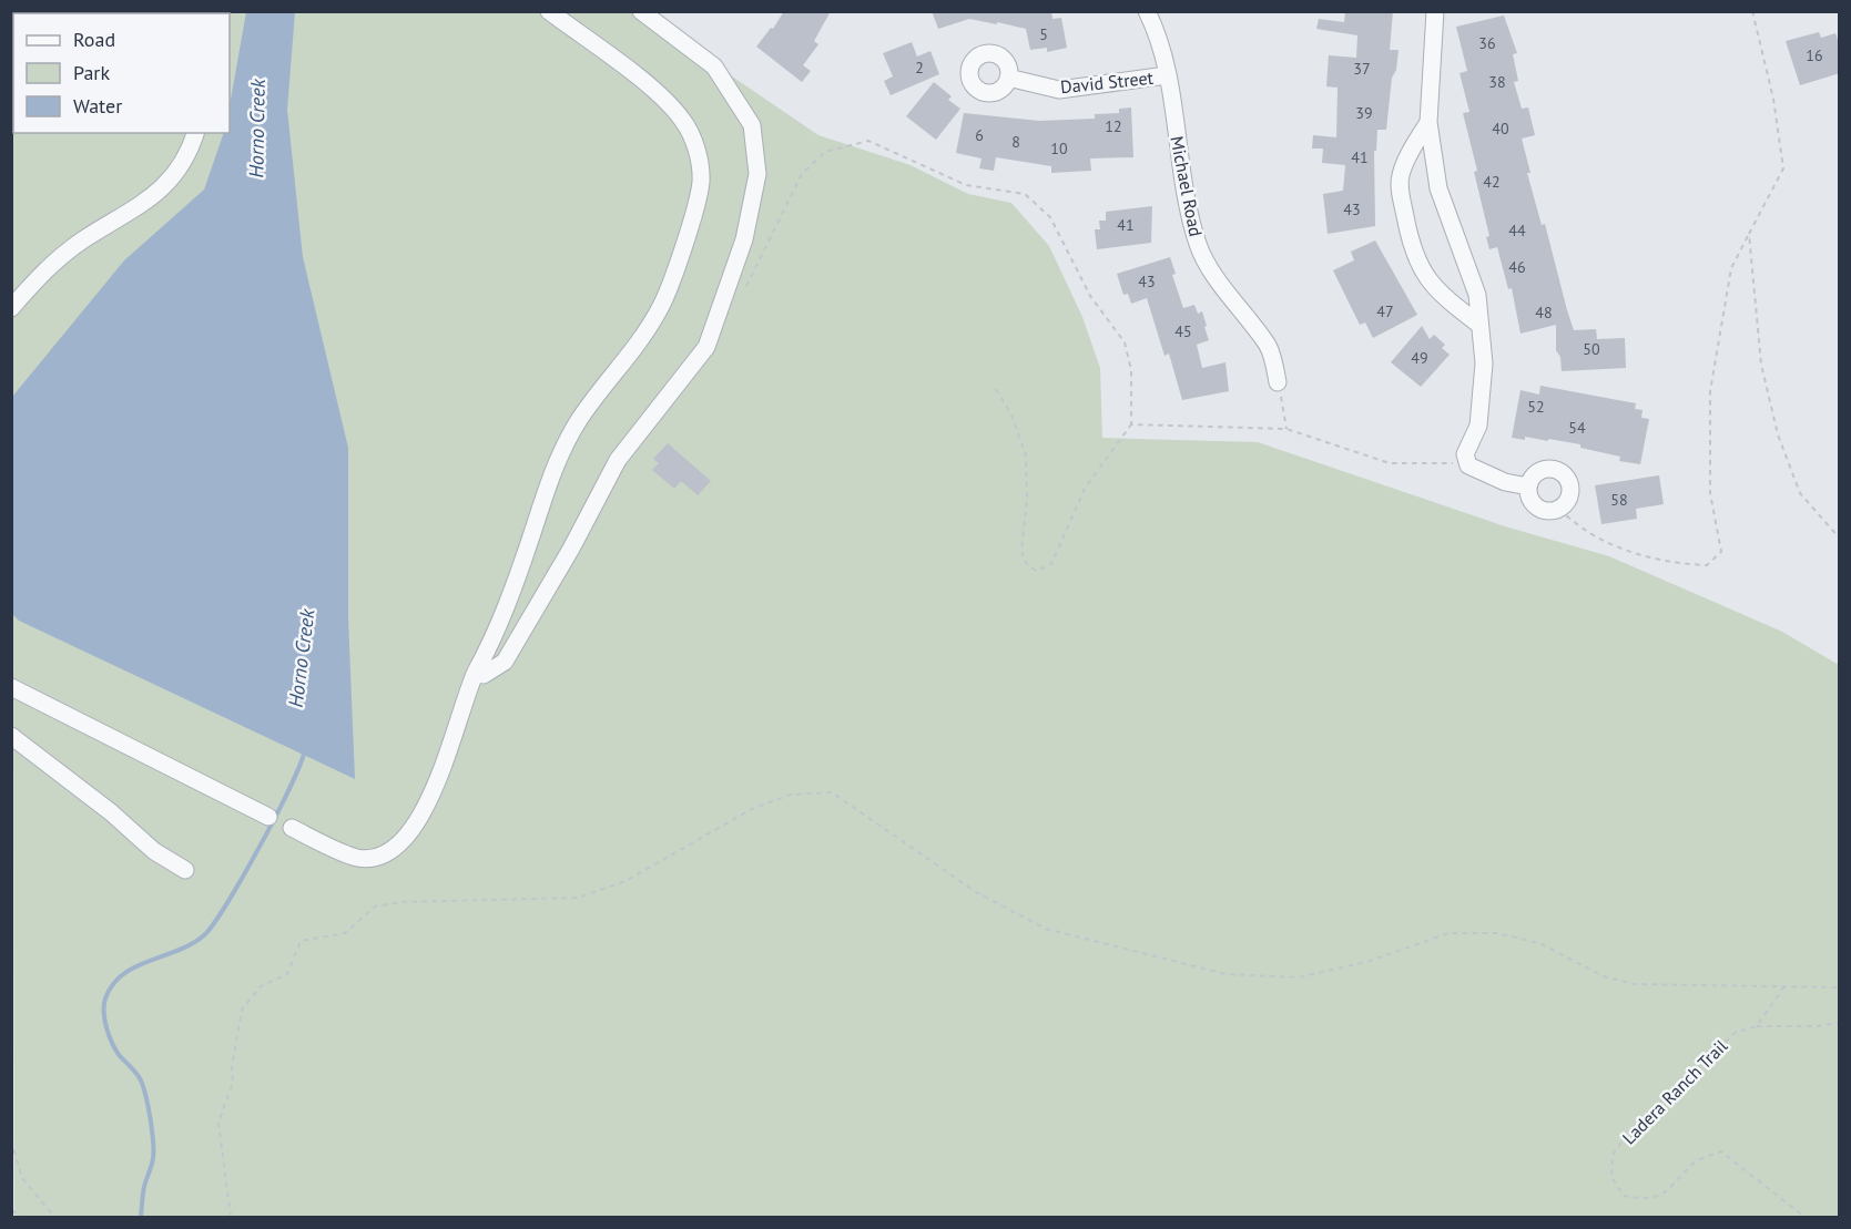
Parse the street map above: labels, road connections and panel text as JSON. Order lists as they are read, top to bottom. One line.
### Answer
{"streets":{"street":["David Street","Michael Road"],"path":["Ladera Ranch Trail"]},"crossings":[["David Street","Michael Road"]],"water":["Horno Creek"],"house_numbers":["5","36","16","2","37","38","39","12","40","6","8","10","41","42","43","41","44","46","43","47","48","45","50","49","52","54","58"],"legend":["Road","Park","Water"]}
